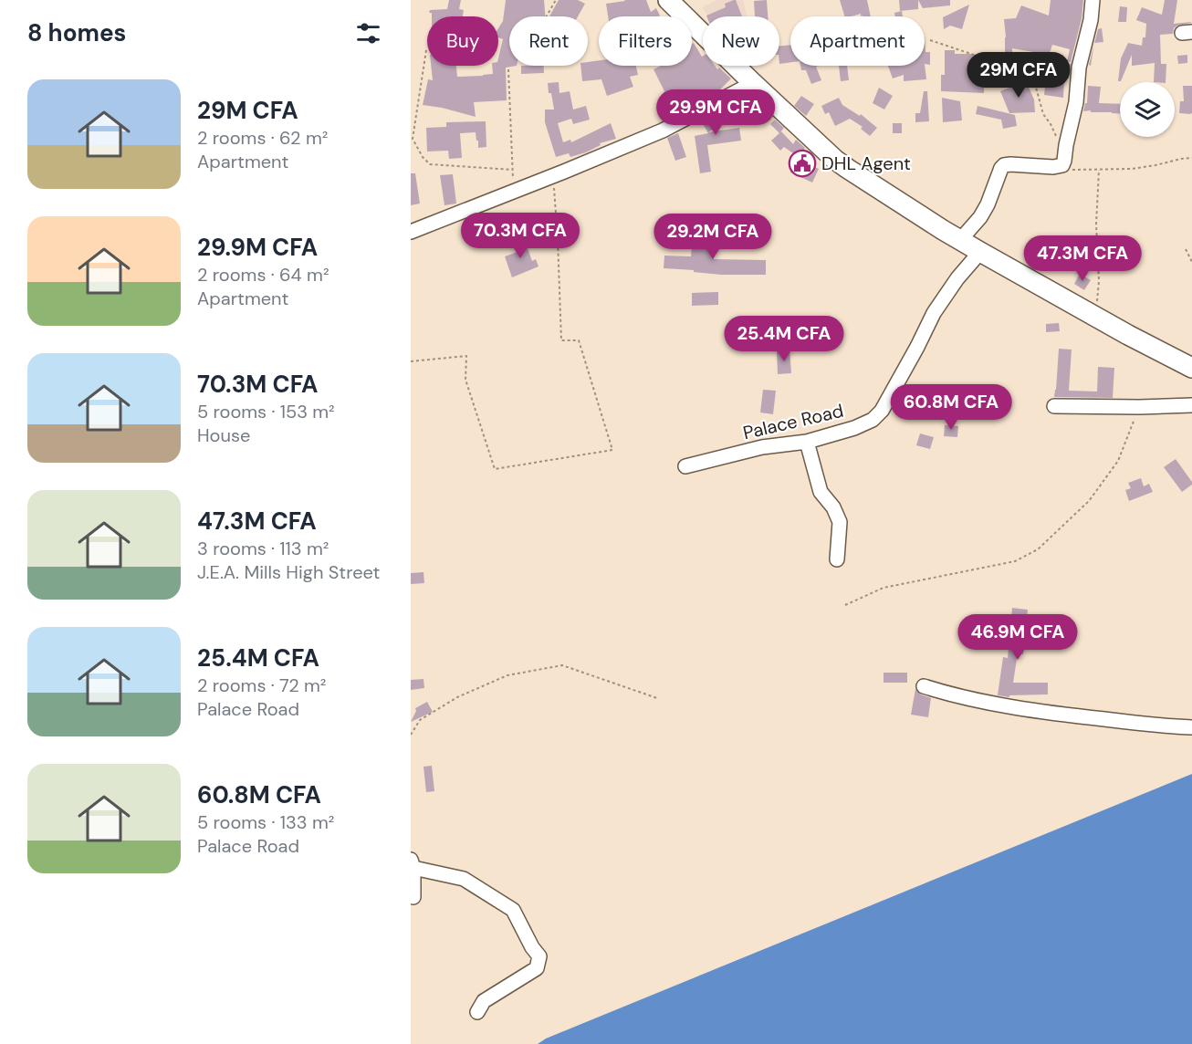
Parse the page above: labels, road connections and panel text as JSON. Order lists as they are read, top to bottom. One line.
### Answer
{"streets":{"street":["Palace Road"]},"places":{"public building":["DHL Agent"]},"page":{"heading":"8 homes","chip":["Buy","Rent","Filters","New","Apartment"],"price":["29M CFA","29.9M CFA","70.3M CFA","29.2M CFA","47.3M CFA","25.4M CFA","60.8M CFA","46.9M CFA"],"list":[{"name":"29M CFA","note":"2 rooms · 62 m² · Apartment"},{"name":"29.9M CFA","note":"2 rooms · 64 m² · Apartment"},{"name":"70.3M CFA","note":"5 rooms · 153 m² · House"},{"name":"47.3M CFA","note":"3 rooms · 113 m² · J.E.A. Mills High Street"},{"name":"25.4M CFA","note":"2 rooms · 72 m² · Palace Road"},{"name":"60.8M CFA","note":"5 rooms · 133 m² · Palace Road"}]}}
